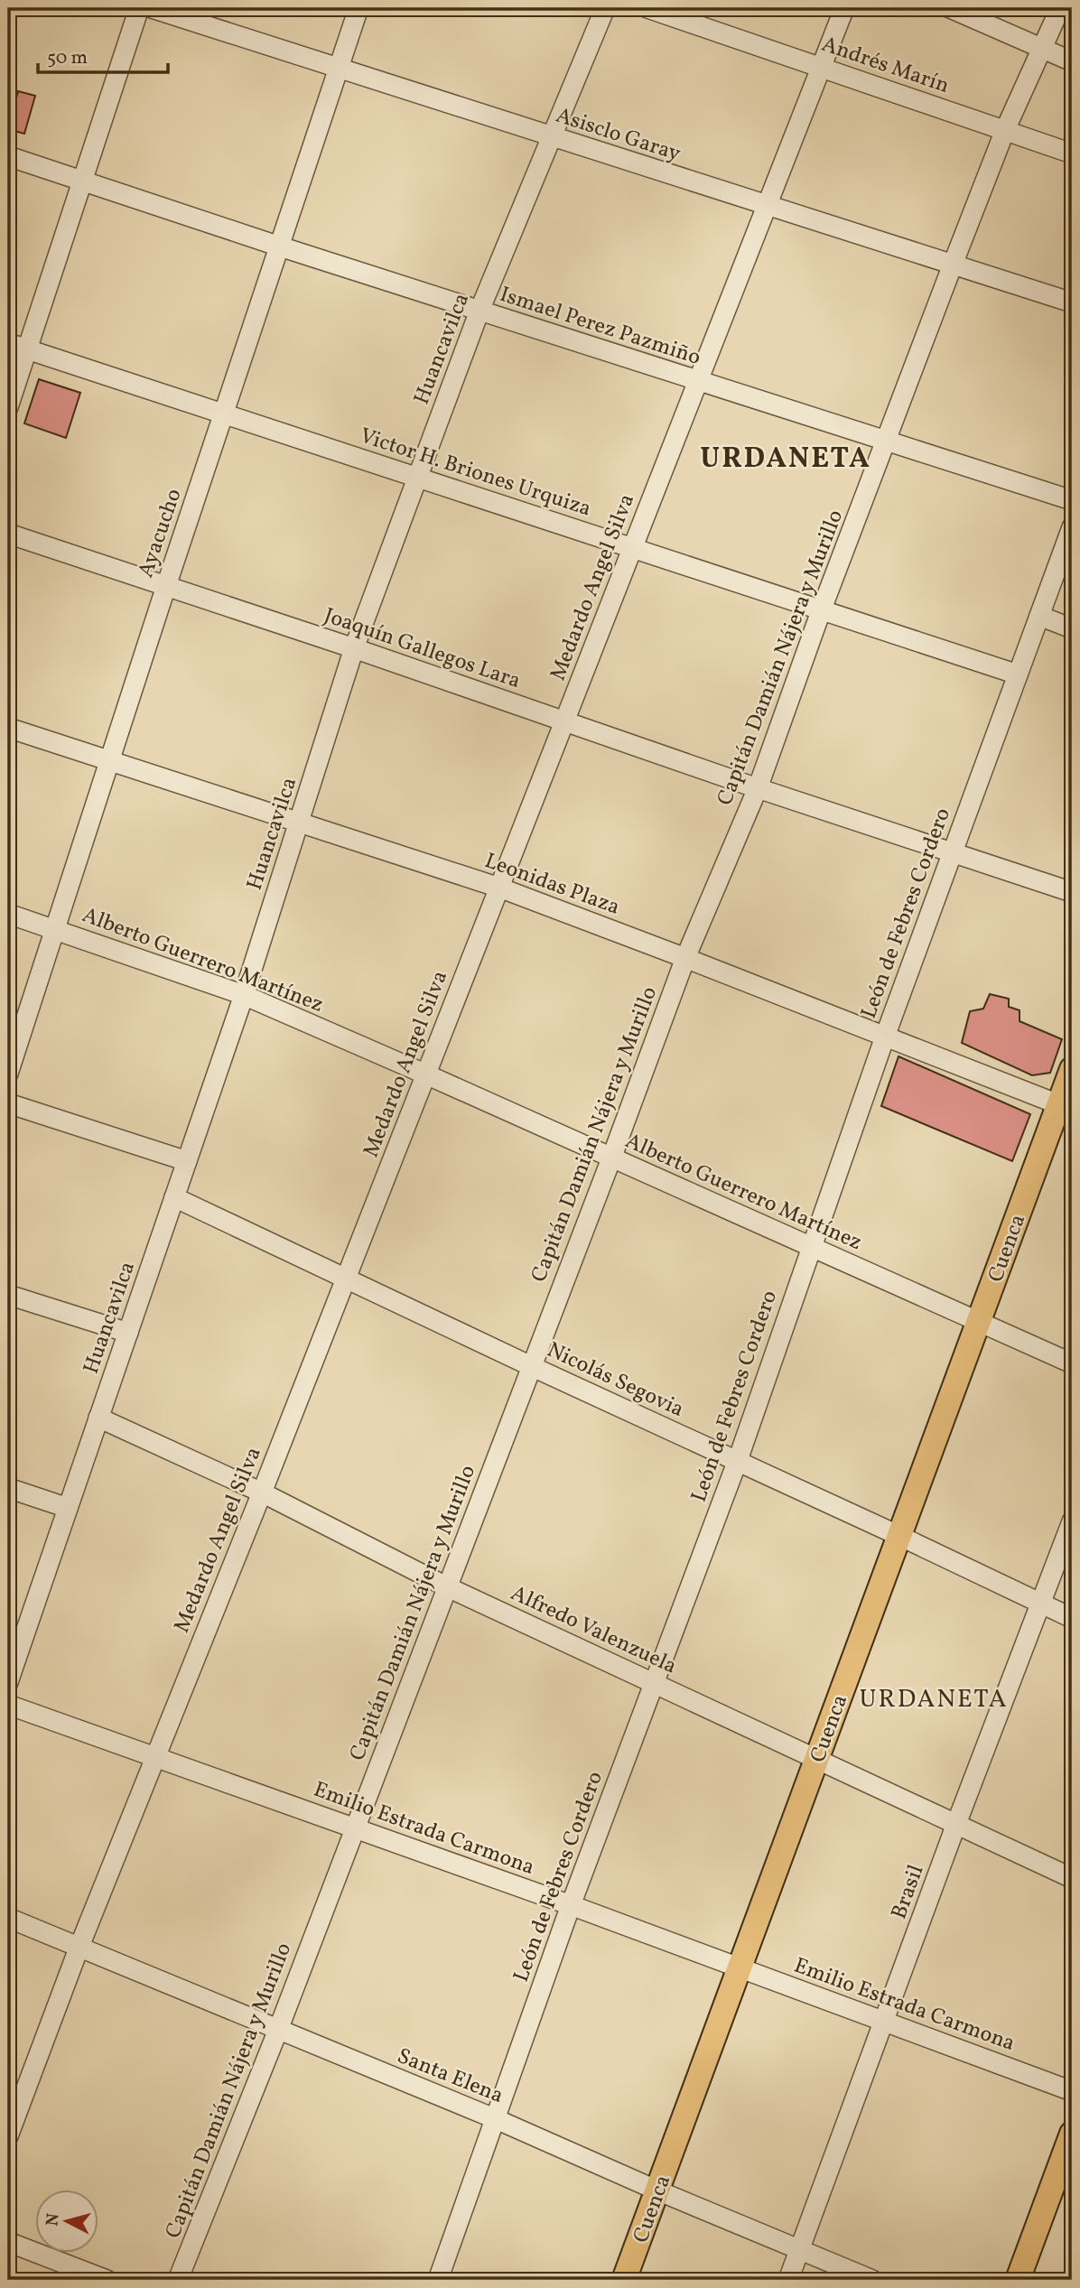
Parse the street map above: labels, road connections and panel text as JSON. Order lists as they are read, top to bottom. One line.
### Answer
{"streets":{"main road":["Cuenca"],"street":["Andrés Marín","Asisclo Garay","Ismael Perez Pazmiño","Huancavilca","Victor H. Briones Urquiza","Ayacucho","Medardo Angel Silva","Joaquín Gallegos Lara","Capitán Damián Nájera y Murillo","Leonidas Plaza","León de Febres Cordero","Alberto Guerrero Martínez","Nicolás Segovia","Alfredo Valenzuela","Emilio Estrada Carmona","Brasil","Santa Elena"]},"crossings":[["Andrés Marín","Medardo Angel Silva"],["Andrés Marín","Capitán Damián Nájera y Murillo"],["Asisclo Garay","Huancavilca"],["Asisclo Garay","Ayacucho"],["Asisclo Garay","Medardo Angel Silva"],["Asisclo Garay","Capitán Damián Nájera y Murillo"],["Ismael Perez Pazmiño","Huancavilca"],["Ismael Perez Pazmiño","Ayacucho"],["Ismael Perez Pazmiño","Medardo Angel Silva"],["Ismael Perez Pazmiño","Capitán Damián Nájera y Murillo"],["Huancavilca","Victor H. Briones Urquiza"],["Huancavilca","Joaquín Gallegos Lara"],["Huancavilca","Leonidas Plaza"],["Huancavilca","Alberto Guerrero Martínez"],["Huancavilca","Nicolás Segovia"],["Huancavilca","Alfredo Valenzuela"],["Victor H. Briones Urquiza","Ayacucho"],["Victor H. Briones Urquiza","Medardo Angel Silva"],["Victor H. Briones Urquiza","Capitán Damián Nájera y Murillo"],["Victor H. Briones Urquiza","León de Febres Cordero"],["Ayacucho","Joaquín Gallegos Lara"],["Ayacucho","Leonidas Plaza"],["Ayacucho","Alberto Guerrero Martínez"],["Medardo Angel Silva","Joaquín Gallegos Lara"],["Medardo Angel Silva","Leonidas Plaza"],["Medardo Angel Silva","Alberto Guerrero Martínez"],["Medardo Angel Silva","Nicolás Segovia"],["Medardo Angel Silva","Alfredo Valenzuela"],["Medardo Angel Silva","Emilio Estrada Carmona"],["Medardo Angel Silva","Santa Elena"],["Joaquín Gallegos Lara","Capitán Damián Nájera y Murillo"],["Joaquín Gallegos Lara","León de Febres Cordero"],["Capitán Damián Nájera y Murillo","Leonidas Plaza"],["Capitán Damián Nájera y Murillo","Alberto Guerrero Martínez"],["Capitán Damián Nájera y Murillo","Nicolás Segovia"],["Capitán Damián Nájera y Murillo","Alfredo Valenzuela"],["Capitán Damián Nájera y Murillo","Emilio Estrada Carmona"],["Capitán Damián Nájera y Murillo","Santa Elena"],["Leonidas Plaza","León de Febres Cordero"],["Leonidas Plaza","Cuenca"],["León de Febres Cordero","Alberto Guerrero Martínez"],["León de Febres Cordero","Nicolás Segovia"],["León de Febres Cordero","Alfredo Valenzuela"],["León de Febres Cordero","Emilio Estrada Carmona"],["León de Febres Cordero","Santa Elena"],["Alberto Guerrero Martínez","Cuenca"],["Cuenca","Nicolás Segovia"],["Cuenca","Alfredo Valenzuela"],["Cuenca","Emilio Estrada Carmona"],["Cuenca","Santa Elena"],["Nicolás Segovia","Brasil"],["Alfredo Valenzuela","Brasil"],["Emilio Estrada Carmona","Brasil"],["Brasil","Santa Elena"]],"districts":["URDANETA","URDANETA"],"scale_bar":"50 m","north":"left"}
